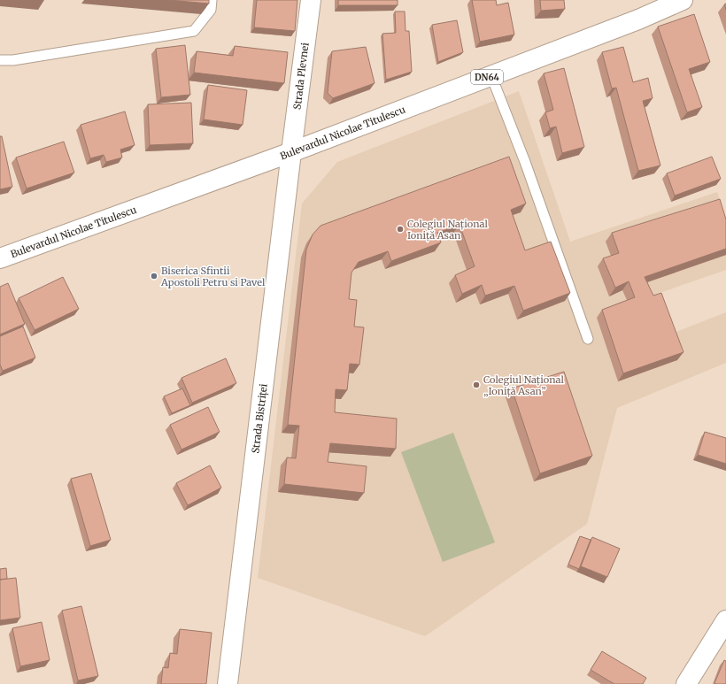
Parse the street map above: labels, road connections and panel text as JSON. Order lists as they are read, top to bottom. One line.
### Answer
{"streets":{"street":["Strada Plevnei","DN64","Bulevardul Nicolae Titulescu","Strada Bistriței"]},"crossings":[["Strada Plevnei","Bulevardul Nicolae Titulescu"],["Strada Plevnei","Strada Bistriței"],["Bulevardul Nicolae Titulescu","Strada Bistriței"]],"places":["Colegiul Național Ioniță Asan","Biserica Sfintii Apostoli Petru si Pavel","Colegiul Național „Ioniță Asan”"]}
